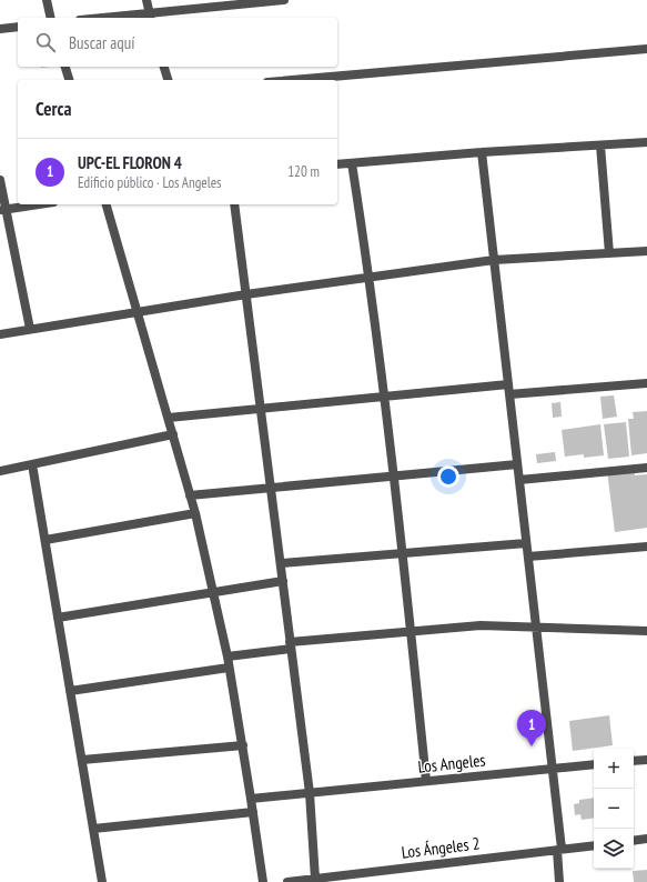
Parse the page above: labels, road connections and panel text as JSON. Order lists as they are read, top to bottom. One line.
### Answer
{"streets":{"street":["Los Angeles","Los Ángeles 2"]},"page":{"search":"Buscar aquí","heading":"Cerca","list":[{"mark":"1","name":"UPC-EL FLORON 4","note":"Edificio público · Los Angeles","value":"120 m"}],"pins":"1","map_buttons":["+","−"]}}
